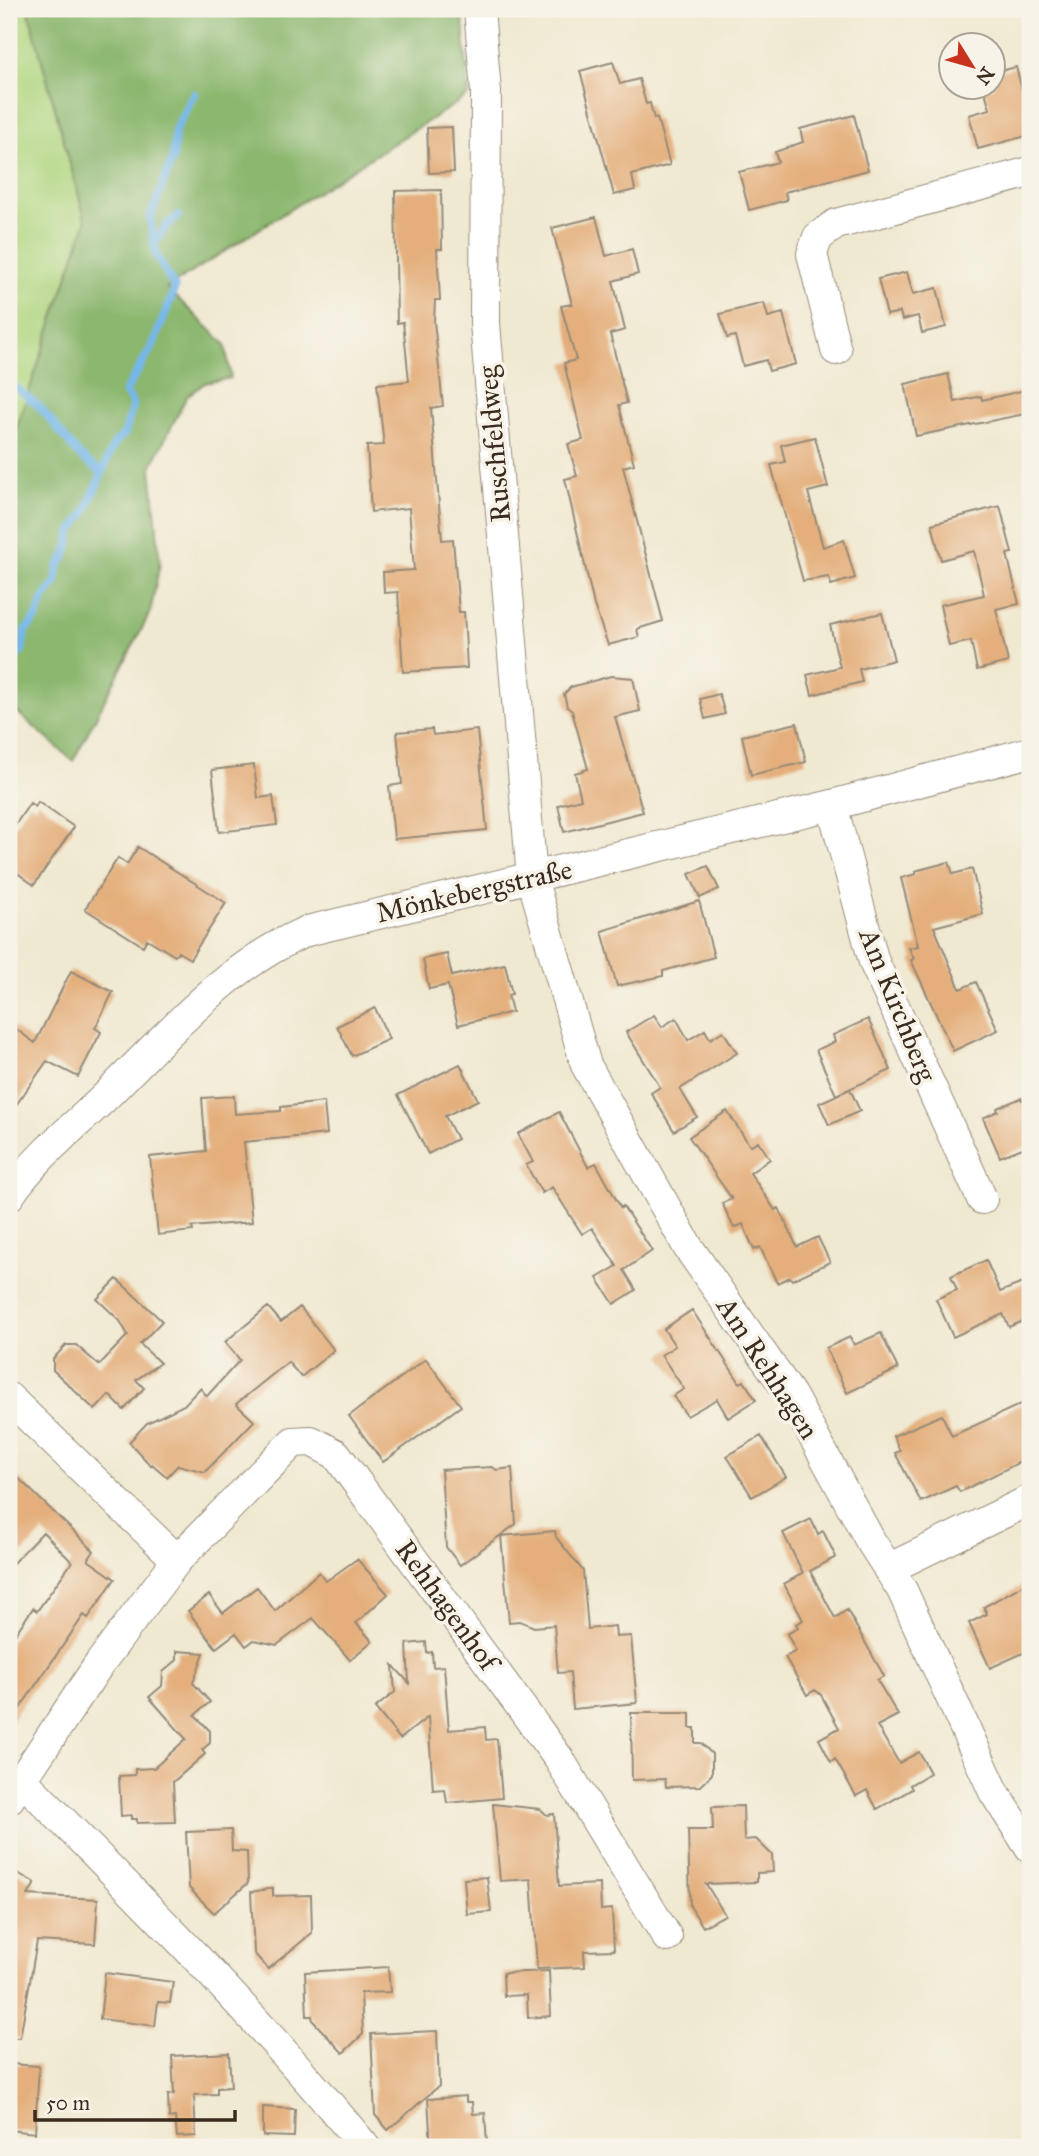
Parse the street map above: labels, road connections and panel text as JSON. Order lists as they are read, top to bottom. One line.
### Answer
{"streets":{"street":["Ruschfeldweg","Mönkebergstraße","Am Kirchberg","Am Rehhagen","Rehhagenhof"]},"crossings":[["Ruschfeldweg","Mönkebergstraße"],["Ruschfeldweg","Am Rehhagen"],["Mönkebergstraße","Am Kirchberg"],["Mönkebergstraße","Am Rehhagen"]],"scale_bar":"50 m","north":"bottom right"}
